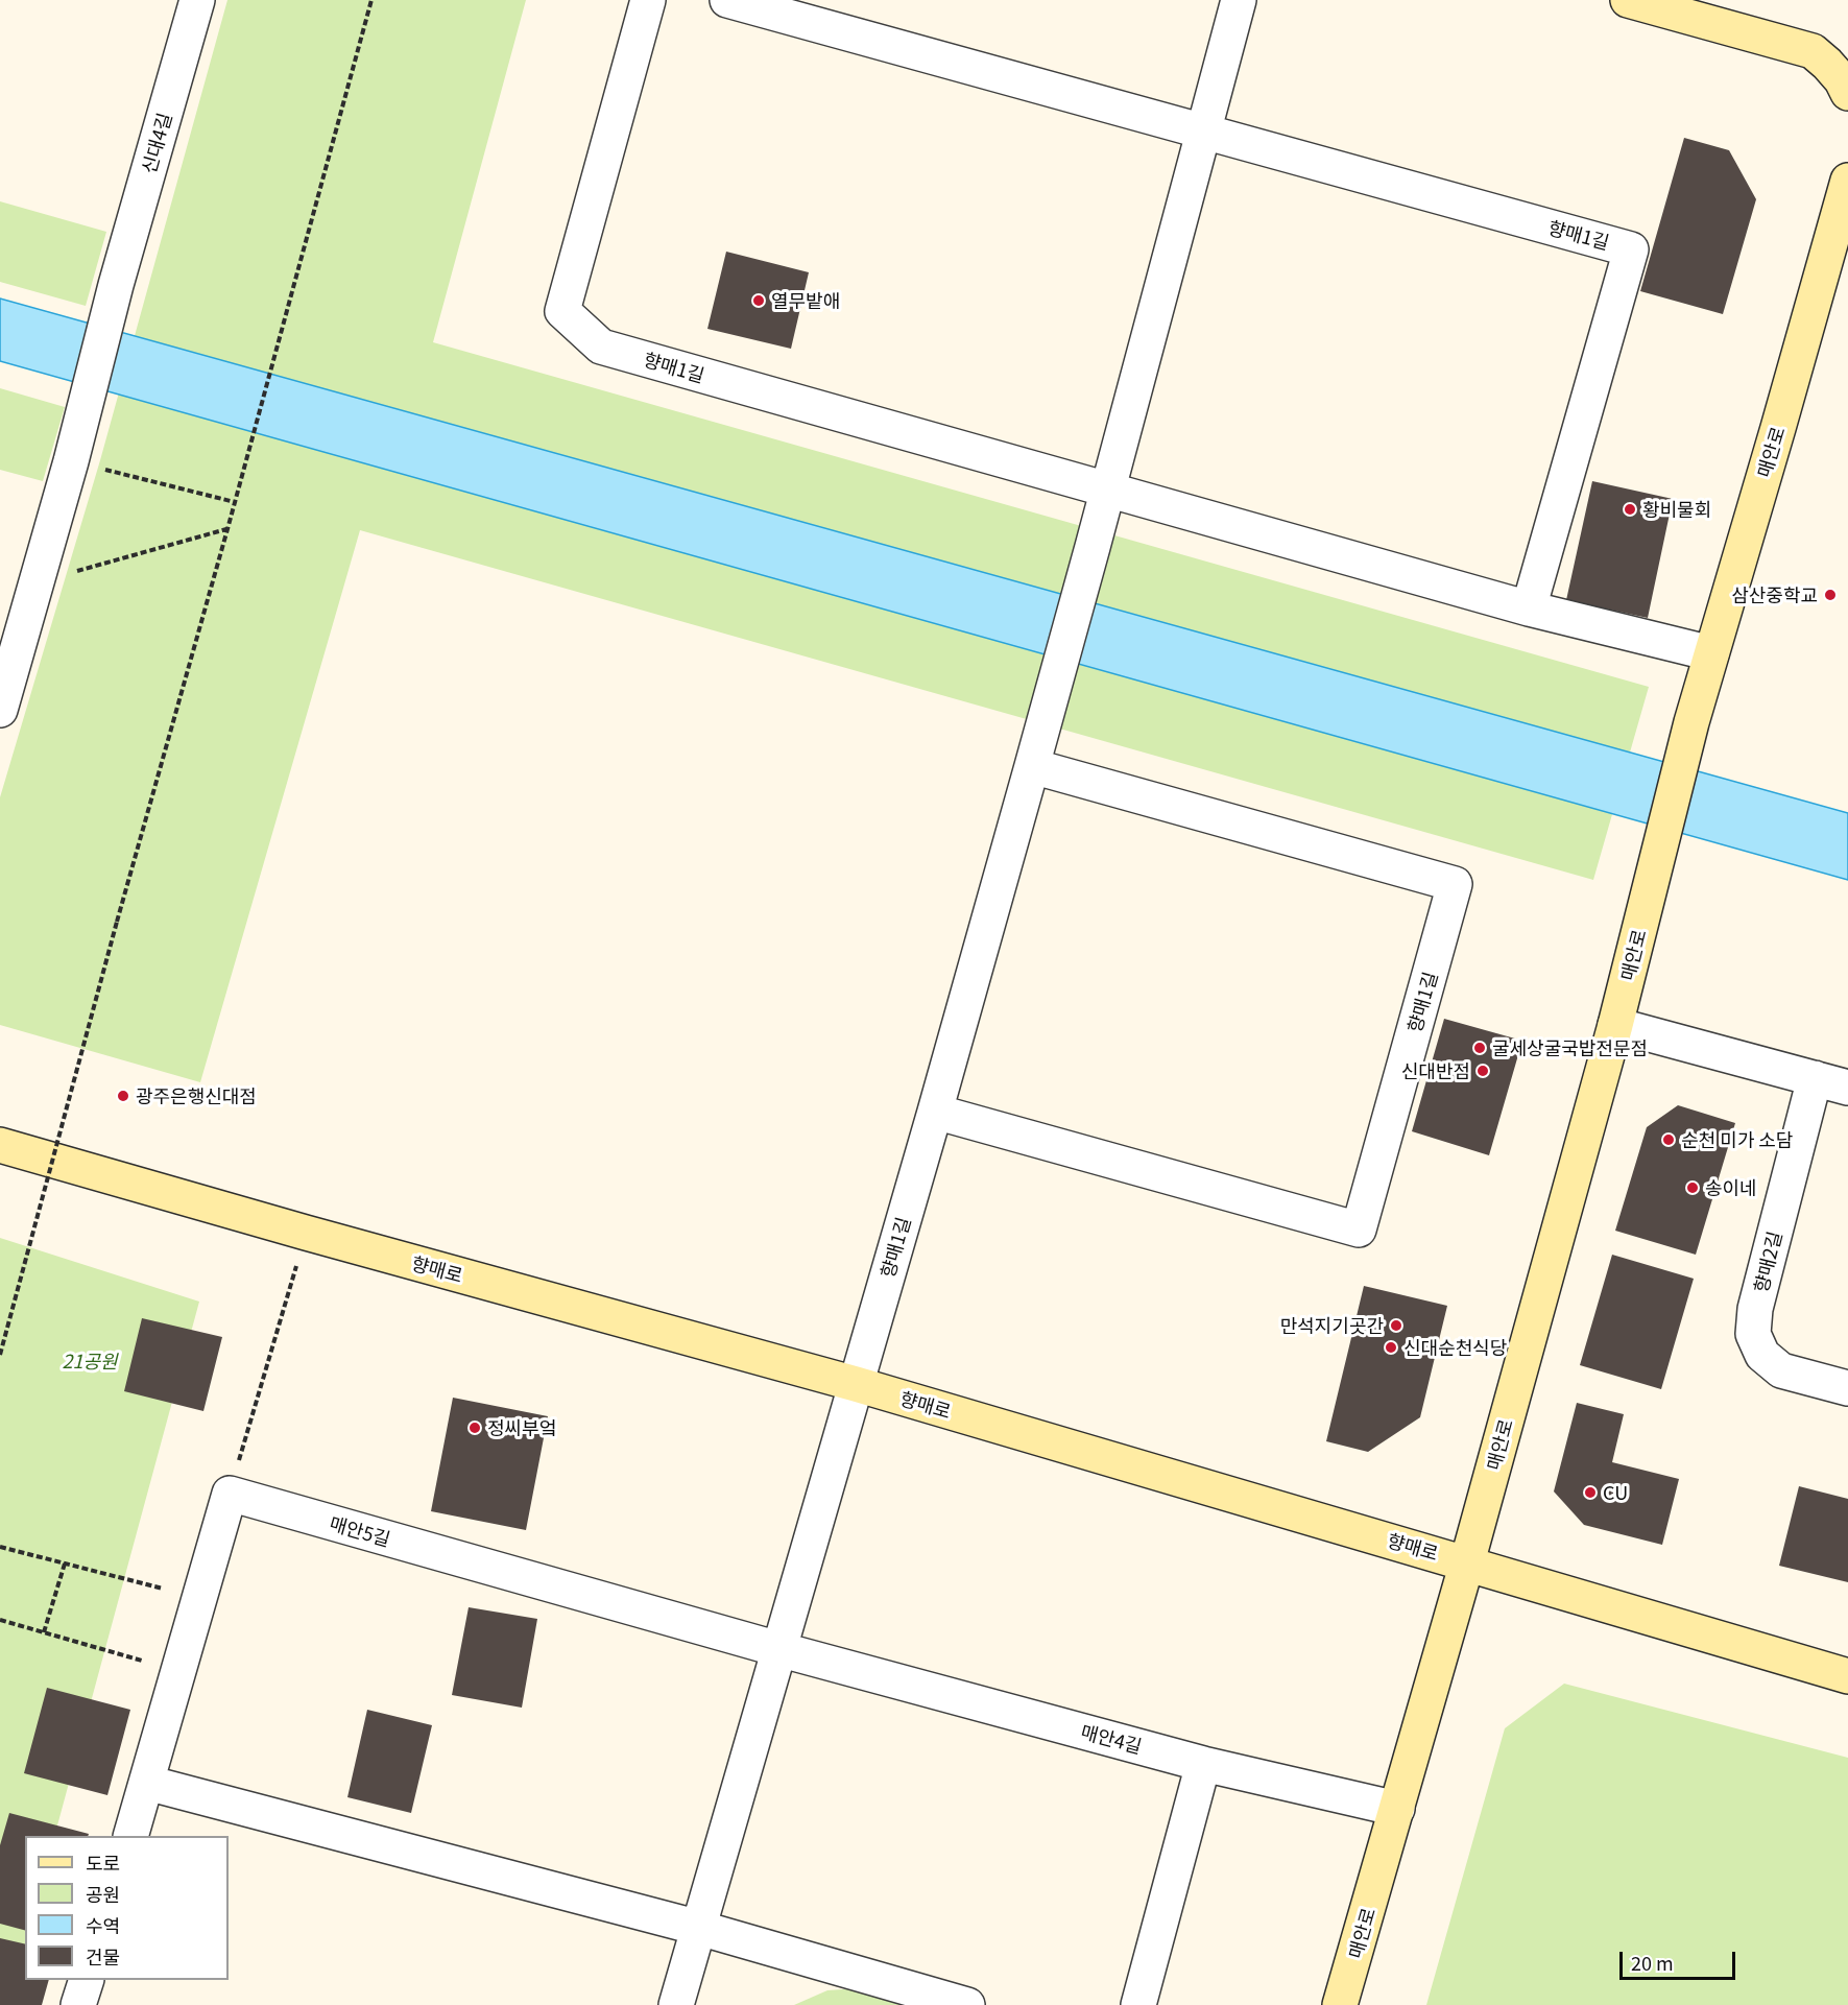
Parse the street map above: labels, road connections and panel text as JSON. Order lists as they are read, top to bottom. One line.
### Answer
{"streets":{"street":["신대4길","향매1길","매안로","향매2길","향매로","매안5길","매안4길"]},"crossings":[["향매1길","매안로"],["향매1길","향매로"],["매안로","향매로"],["매안로","매안4길"],["매안5길","매안4길"]],"parks":["21공원"],"places":["열무밭애","황비물회","삼산중학교","굴세상굴국밥전문점","신대반점","광주은행신대점","순천 미가 소담","송이네","만석지기곳간","신대순천식당","정씨부엌","CU"],"legend":["도로","공원","수역","건물"],"scale_bar":"20 m"}
